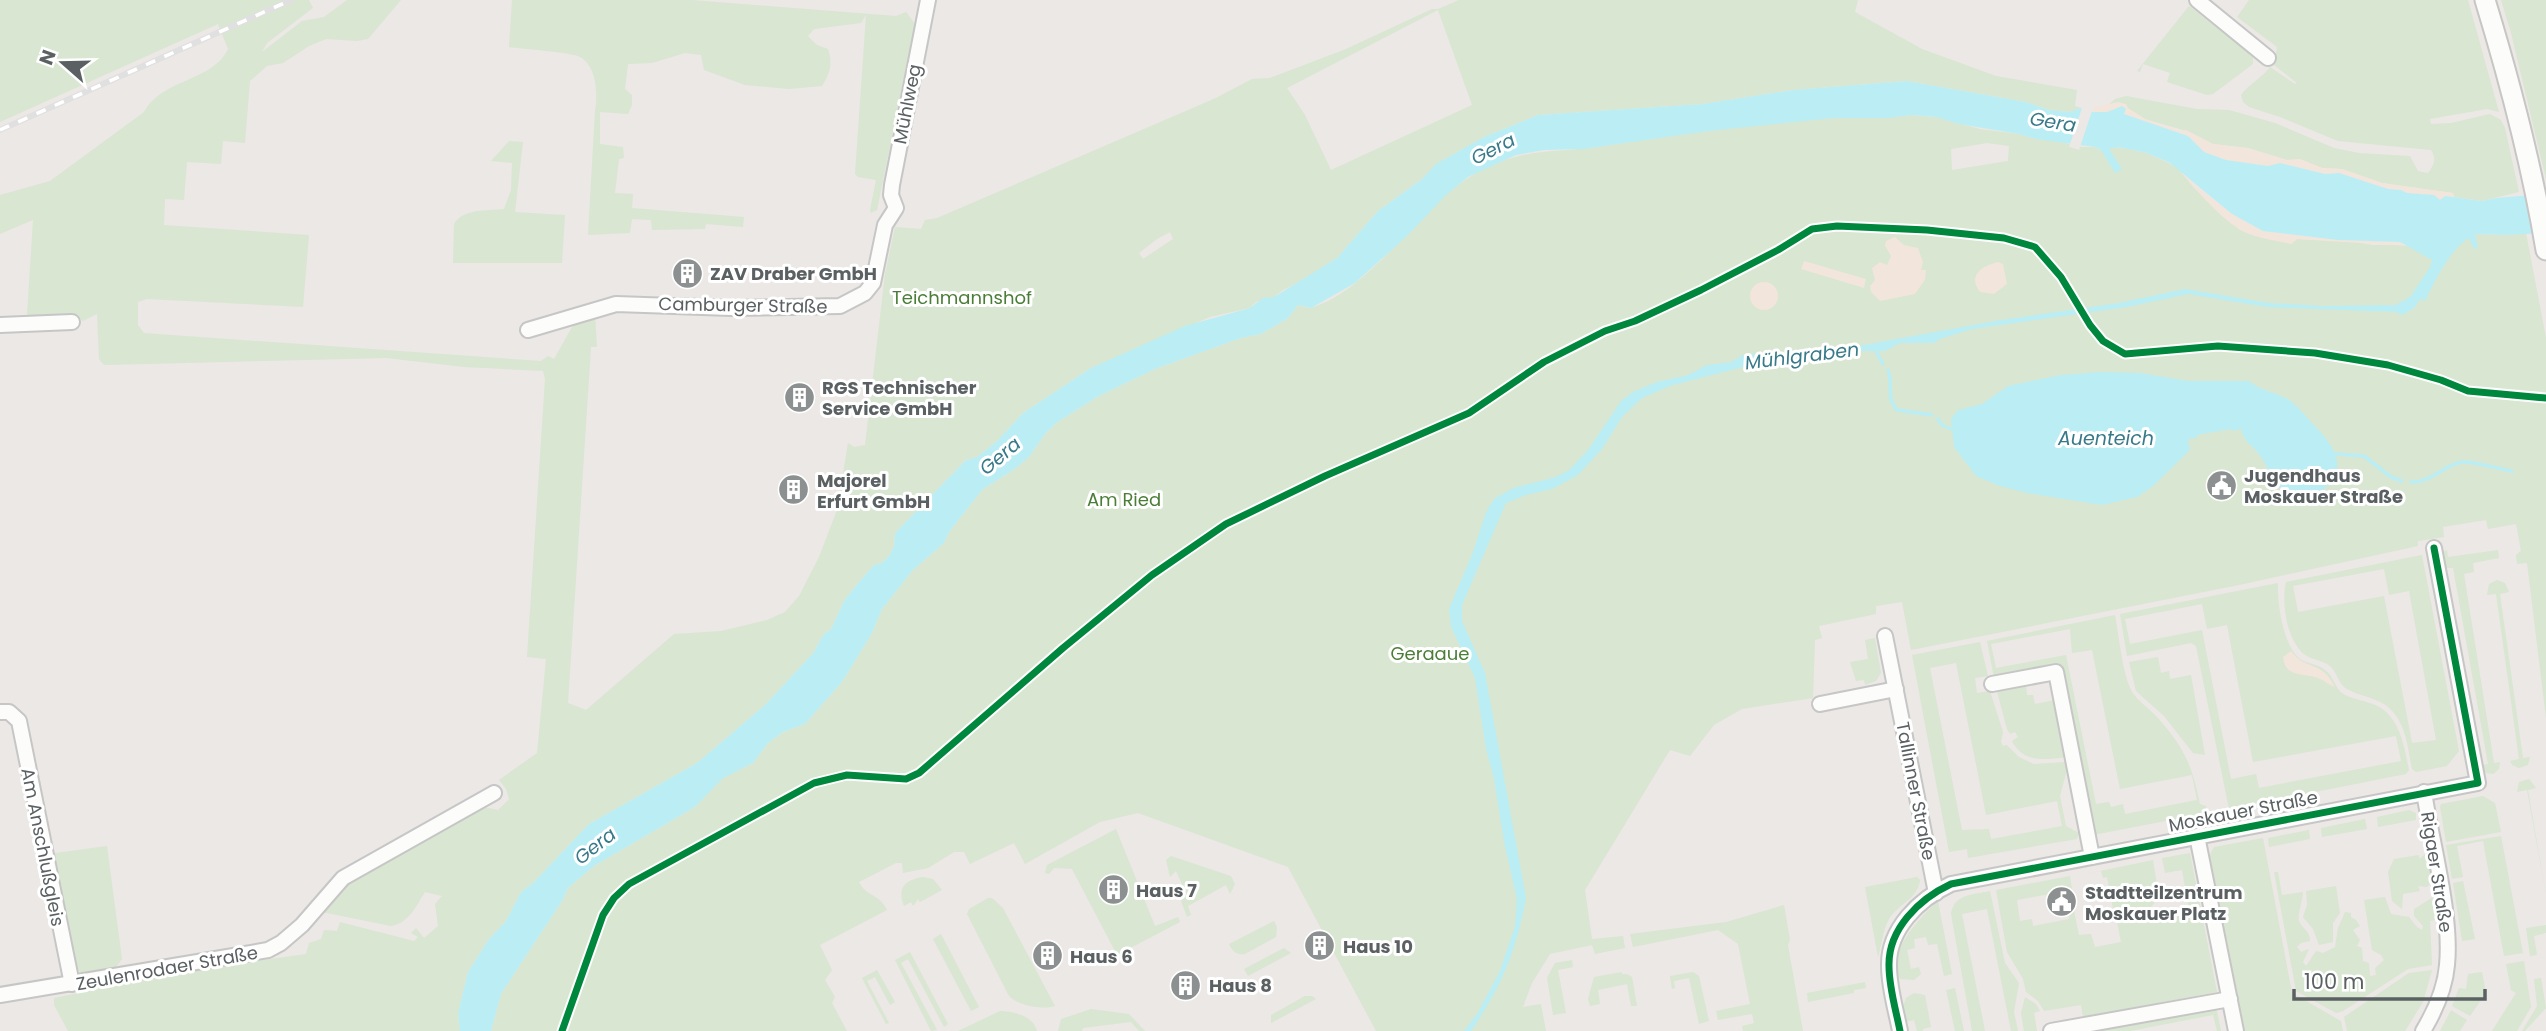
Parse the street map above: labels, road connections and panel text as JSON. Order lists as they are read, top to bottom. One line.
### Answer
{"streets":{"street":["Mühlweg","Camburger Straße","Tallinner Straße","Moskauer Straße","Am Anschlußgleis","Rigaer Straße","Zeulenrodaer Straße"]},"crossings":[["Mühlweg","Camburger Straße"],["Tallinner Straße","Moskauer Straße"],["Moskauer Straße","Rigaer Straße"],["Am Anschlußgleis","Zeulenrodaer Straße"]],"water":["Gera","Mühlgraben","Auenteich"],"parks":["Teichmannshof","Am Ried","Geraaue"],"places":{"building":["ZAV Draber GmbH","RGS Technischer Service GmbH","Majorel Erfurt GmbH","Haus 7","Haus 10","Haus 6","Haus 8"],"public building":["Jugendhaus Moskauer Straße","Stadtteilzentrum Moskauer Platz"]},"scale_bar":"100 m","north":"left"}
